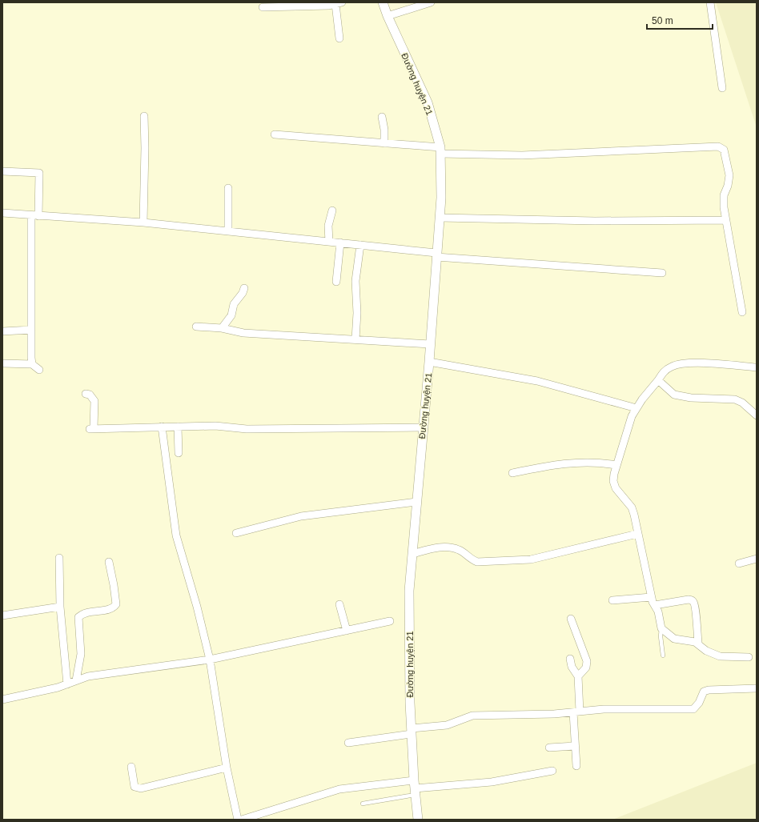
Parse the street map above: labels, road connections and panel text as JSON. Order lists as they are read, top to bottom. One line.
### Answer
{"streets":{"street":["Đường huyện 21"]},"scale_bar":"50 m"}
